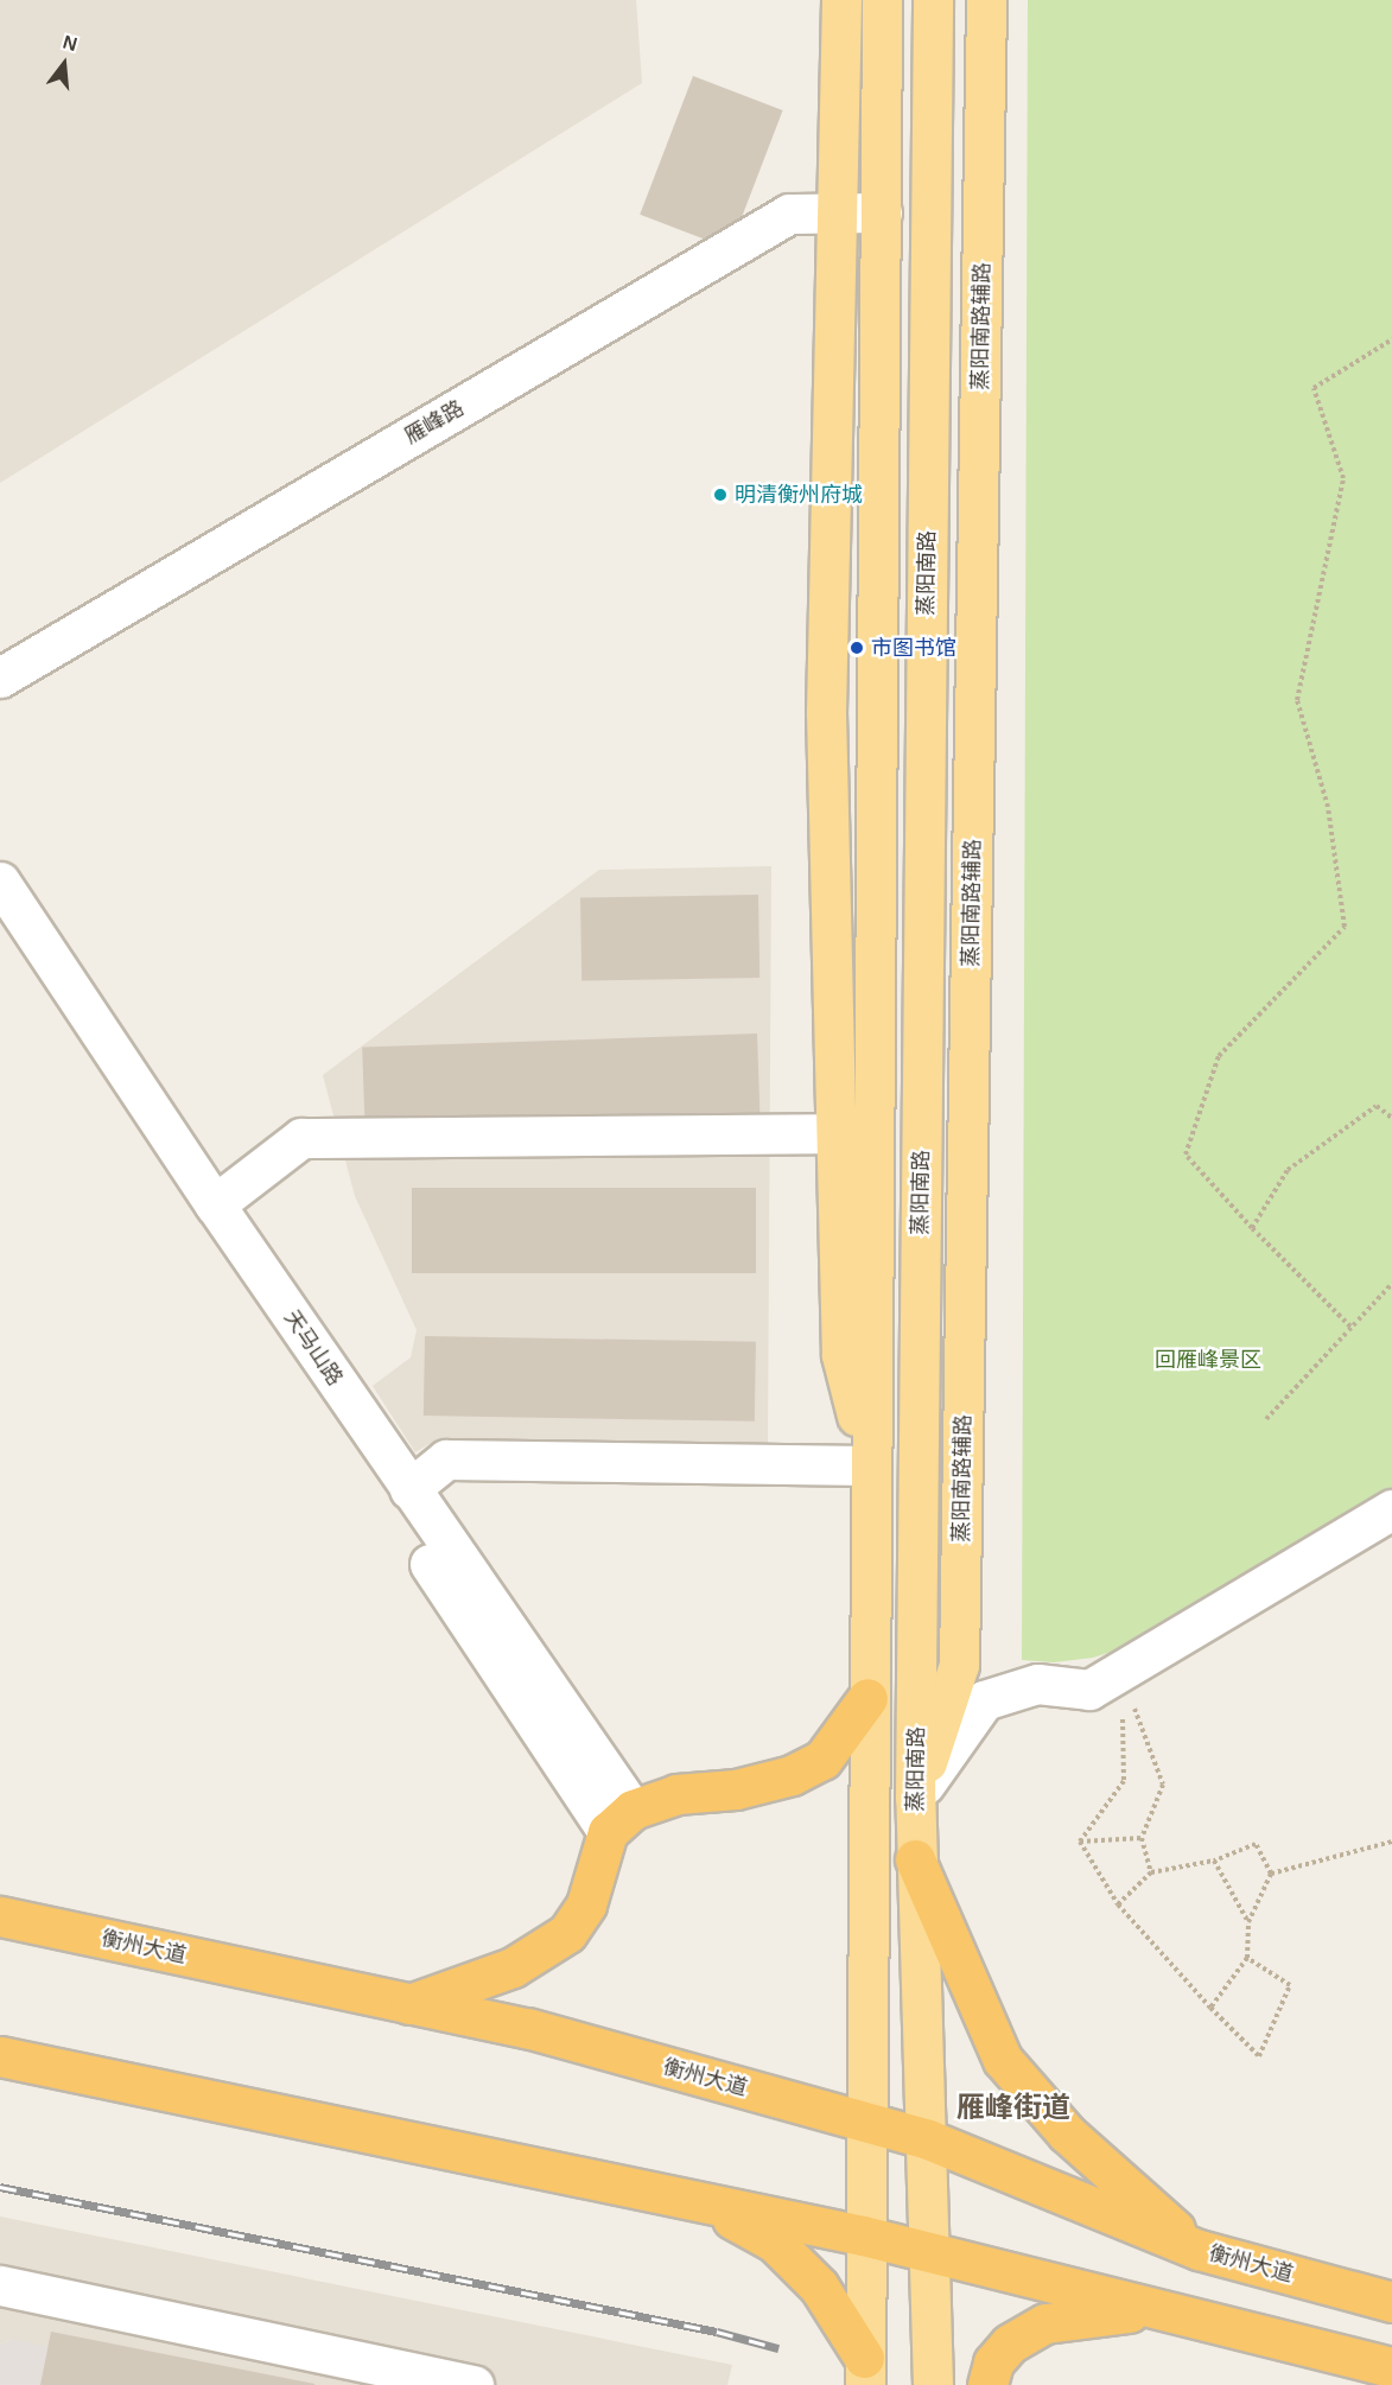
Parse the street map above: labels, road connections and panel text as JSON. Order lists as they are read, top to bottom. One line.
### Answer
{"streets":{"highway":["衡州大道"],"main road":["蒸阳南路辅路","蒸阳南路"],"street":["雁峰路","天马山路"]},"crossings":[["蒸阳南路辅路","蒸阳南路"],["蒸阳南路","衡州大道"]],"districts":["雁峰街道"],"parks":["回雁峰景区"],"places":["明清衡州府城","市图书馆"],"north":"top"}
